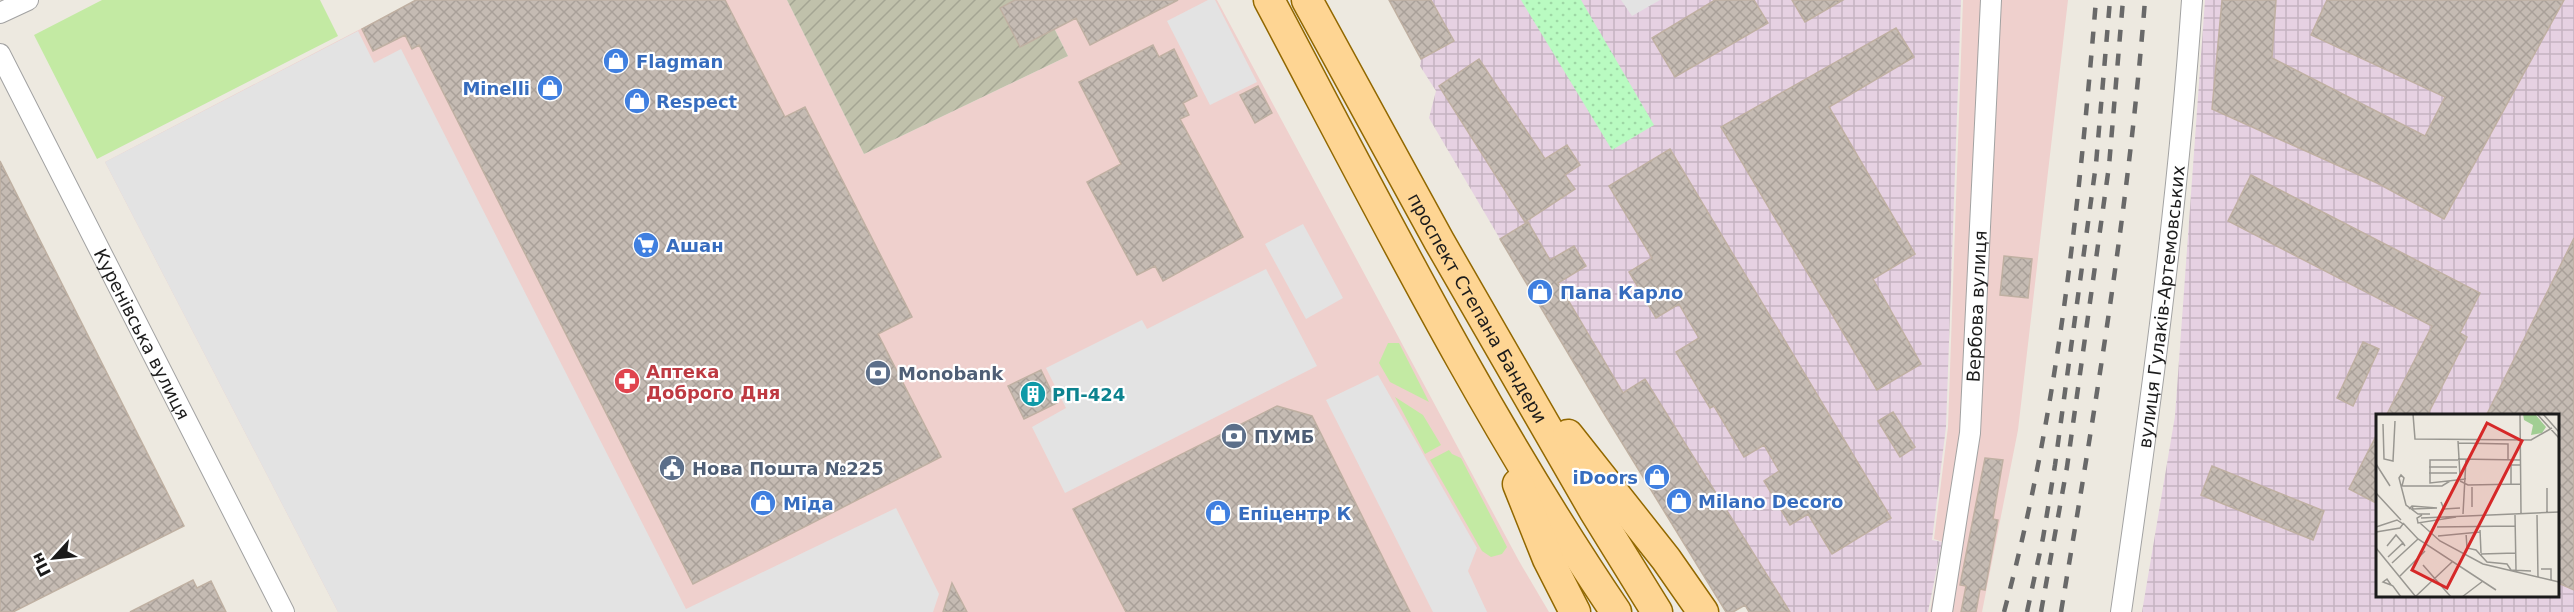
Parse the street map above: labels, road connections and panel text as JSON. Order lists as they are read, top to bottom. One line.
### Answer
{"streets":{"main road":["проспект Степана Бандери"],"street":["вулиця Гулаків-Артемовських","Вербова вулиця","Куренівська вулиця"]},"places":{"shop":["Flagman","Minelli","Respect","Папа Карло","iDoors","Milano Decoro","Міда","Епіцентр К"],"supermarket":["Ашан"],"bank":["Monobank","ПУМБ"],"pharmacy":["Аптека Доброго Дня"],"building":["РП-424"],"public building":["Нова Пошта №225"]},"north":"bottom left"}
